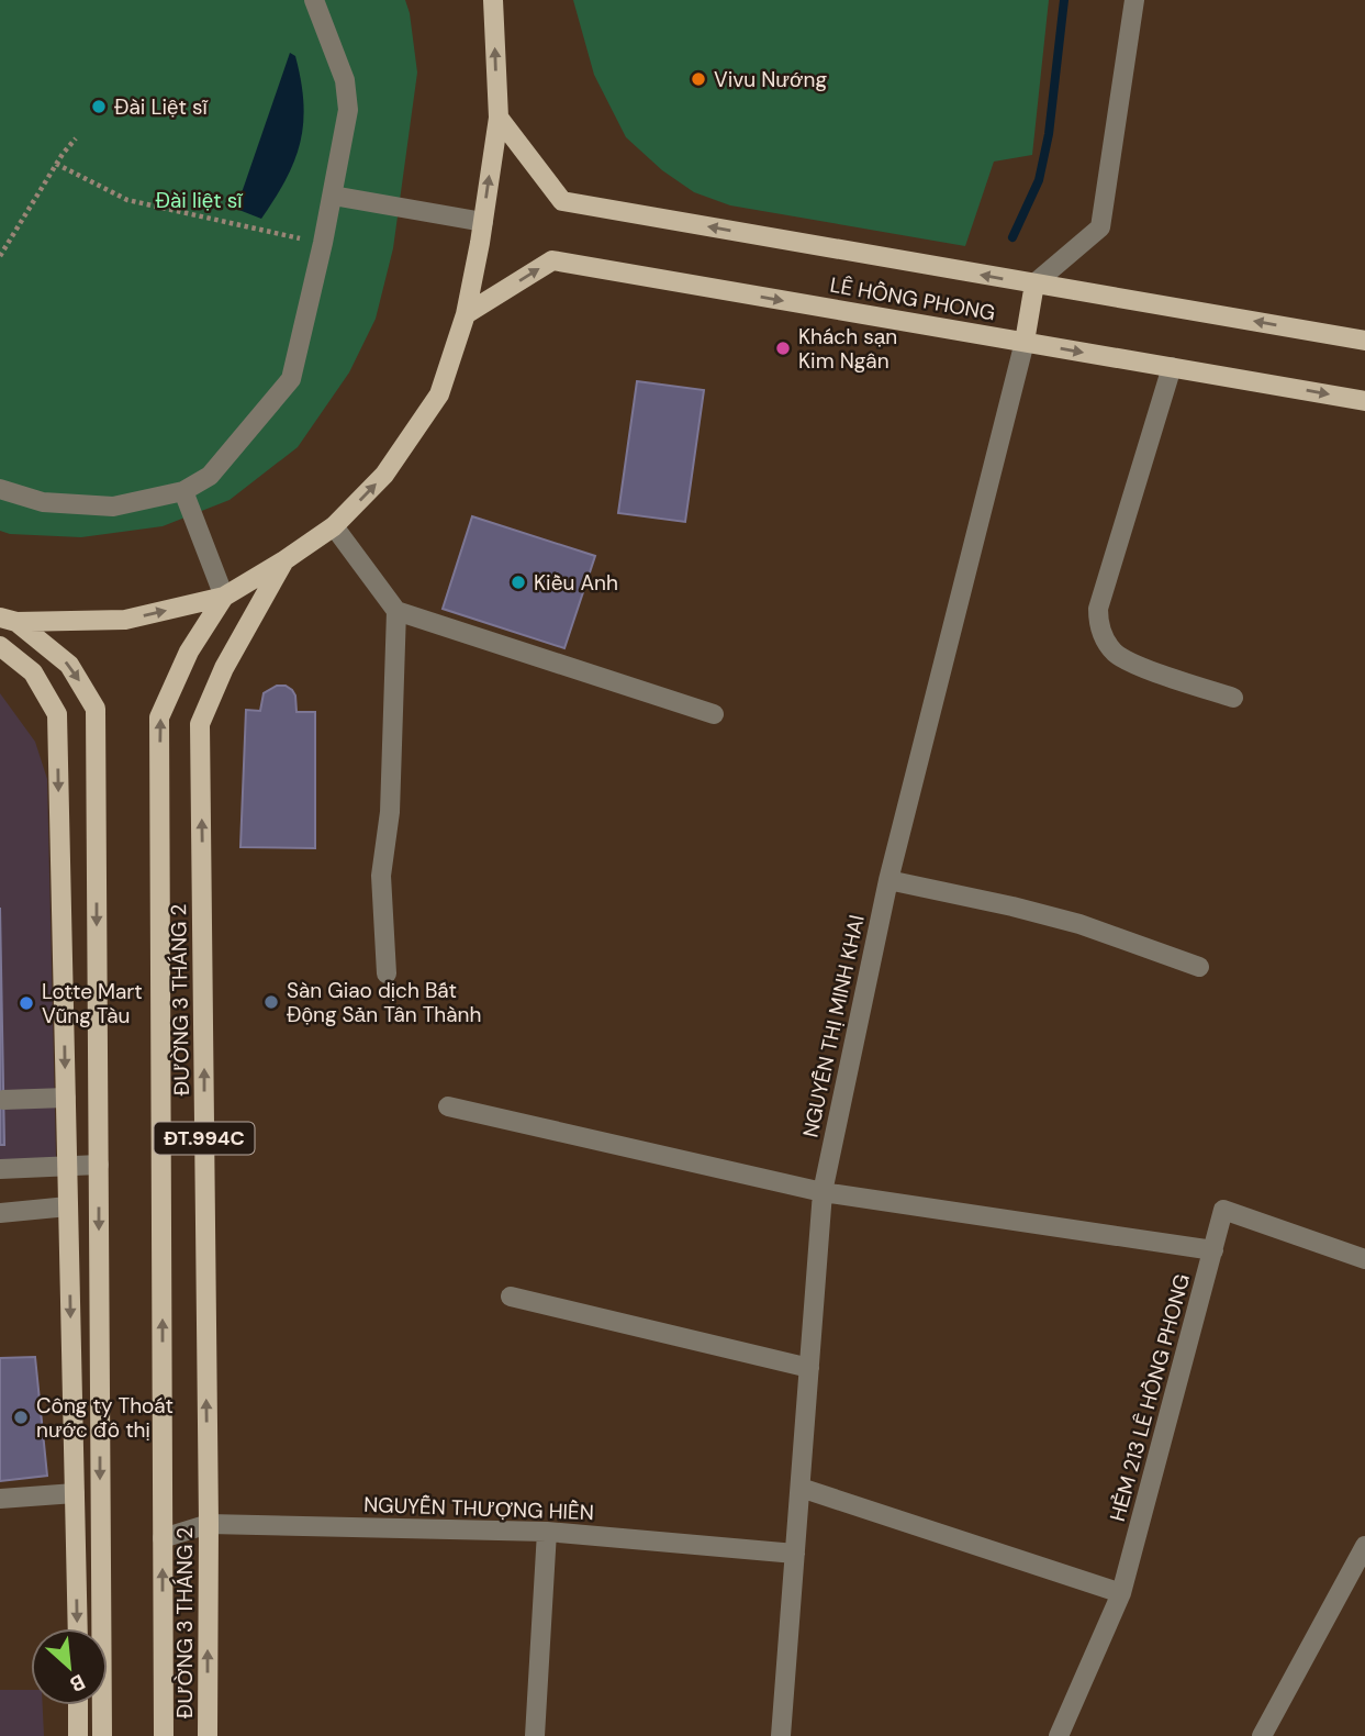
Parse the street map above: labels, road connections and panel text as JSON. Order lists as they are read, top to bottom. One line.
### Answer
{"streets":{"main road":["LÊ HỒNG PHONG","ĐƯỜNG 3 THÁNG 2","ĐT.994C"],"street":["NGUYỄN THỊ MINH KHAI","HẺM 213 LÊ HỒNG PHONG","NGUYỄN THƯỢNG HIỀN"]},"crossings":[["LÊ HỒNG PHONG","NGUYỄN THỊ MINH KHAI"],["ĐƯỜNG 3 THÁNG 2","NGUYỄN THƯỢNG HIỀN"],["NGUYỄN THỊ MINH KHAI","NGUYỄN THƯỢNG HIỀN"]],"parks":["Đài liệt sĩ"],"places":["Vivu Nướng","Đài Liệt sĩ","Khách sạn Kim Ngân","Kiều Anh","Sàn Giao dịch Bất Động Sản Tân Thành","Lotte Mart Vũng Tàu","Công ty Thoát nước đô thị"],"north":"bottom right"}
